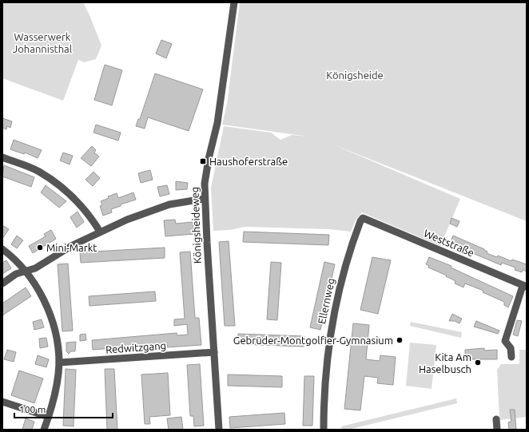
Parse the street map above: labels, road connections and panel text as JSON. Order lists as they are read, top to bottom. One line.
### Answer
{"streets":{"street":["Königsheideweg","Weststraße","Ellernweg","Redwitzgang"]},"crossings":[["Königsheideweg","Redwitzgang"],["Weststraße","Ellernweg"]],"parks":["Wasserwerk Johannisthal","Königsheide"],"places":{"transit":["Haushoferstraße"],"other":["Mini-Markt","Gebrüder-Montgolfier-Gymnasium","Kita Am Haselbusch"]},"scale_bar":"100 m"}
